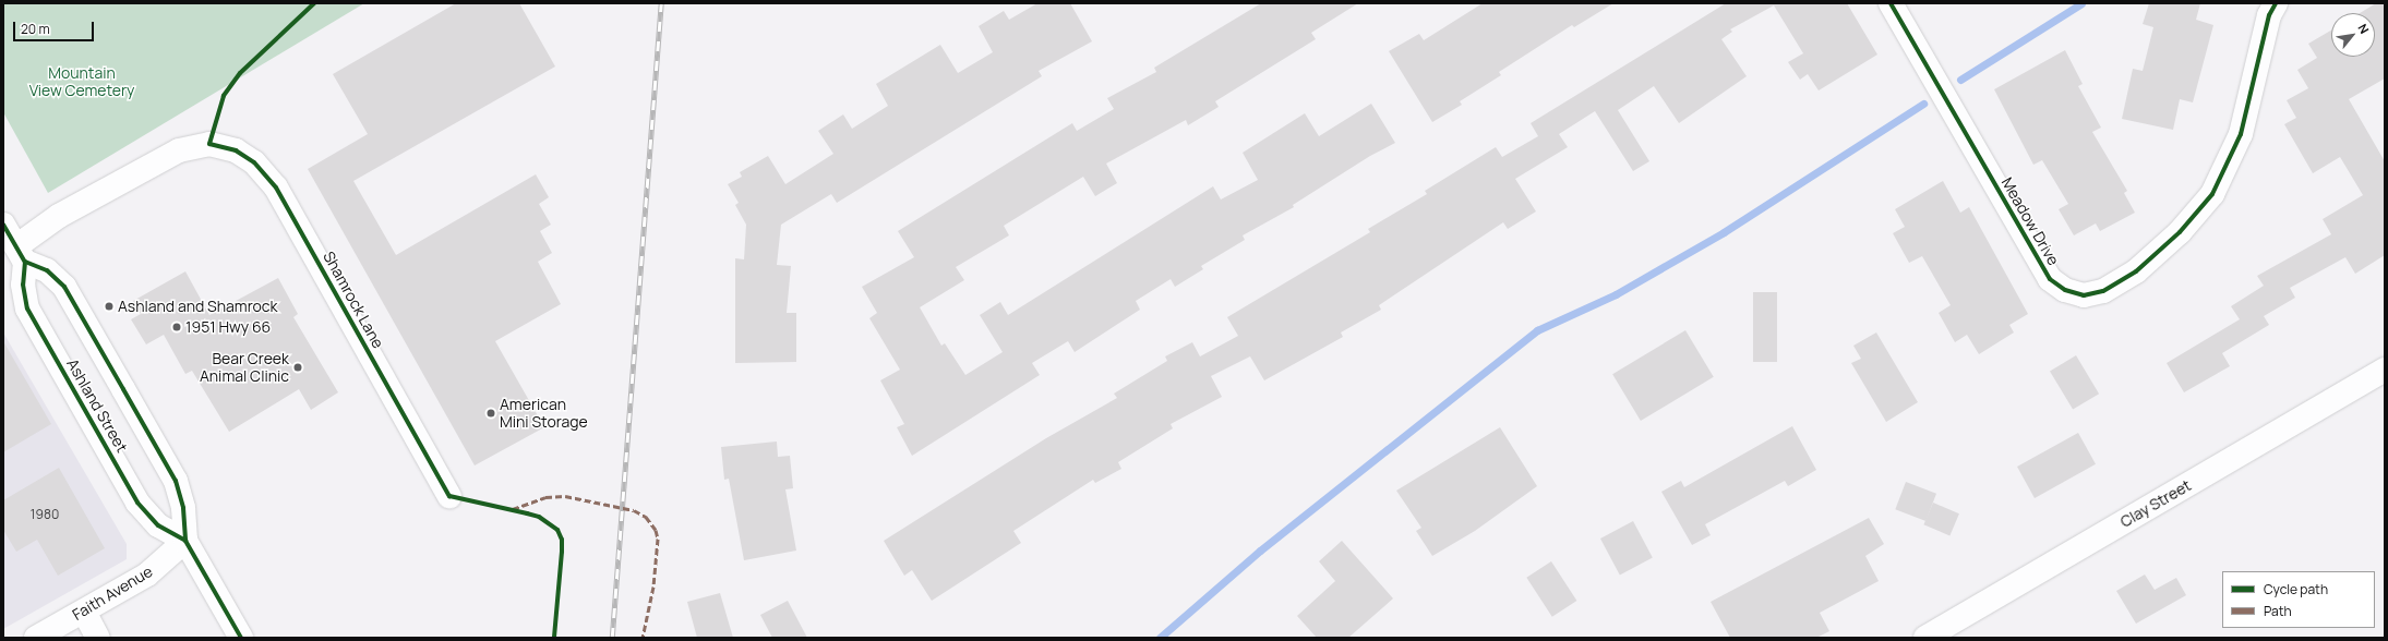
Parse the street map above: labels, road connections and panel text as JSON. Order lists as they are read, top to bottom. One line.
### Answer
{"streets":{"street":["Meadow Drive","Shamrock Lane","Ashland Street","Clay Street","Faith Avenue"]},"crossings":[["Shamrock Lane","Ashland Street"],["Ashland Street","Faith Avenue"]],"parks":["Mountain View Cemetery"],"places":["Ashland and Shamrock","1951 Hwy 66","Bear Creek Animal Clinic","American Mini Storage"],"house_numbers":["1980"],"legend":["Cycle path","Path"],"scale_bar":"20 m","north":"top right"}
